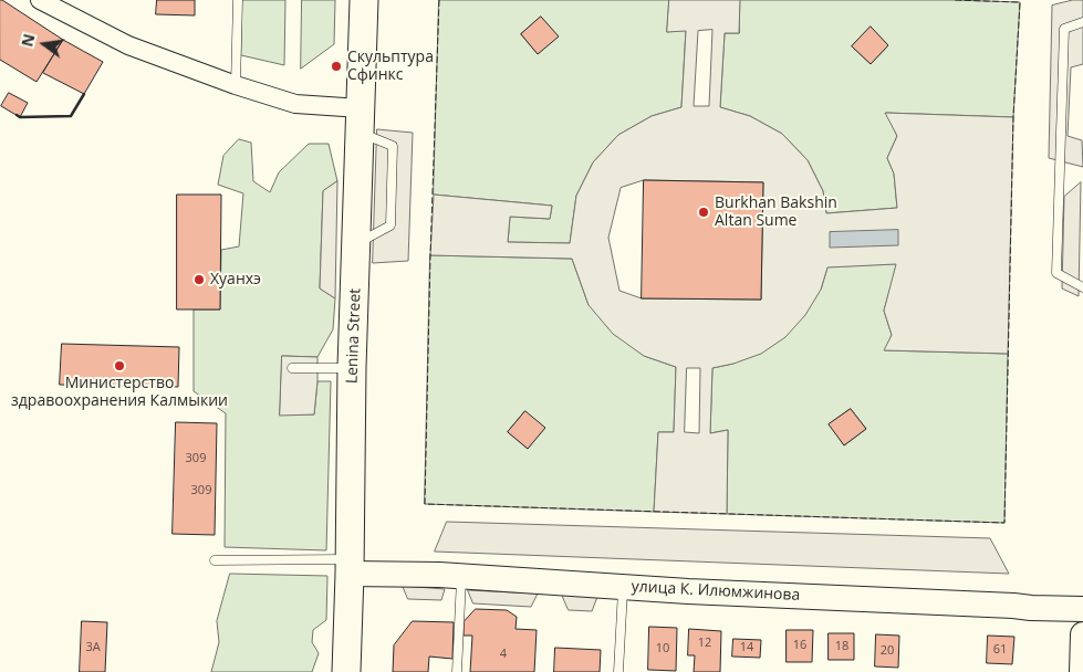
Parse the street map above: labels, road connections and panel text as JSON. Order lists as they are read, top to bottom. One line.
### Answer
{"streets":{"main road":["Lenina Street","улица К. Илюмжинова"]},"crossings":[["Lenina Street","улица К. Илюмжинова"]],"places":["Скульптура Сфинкс","Burkhan Bakshin Altan Sume","Хуанхэ","Министерство здравоохранения Калмыкии"],"house_numbers":["309","309","12","16","18","3А","14","10","61","20","4"],"north":"left"}
